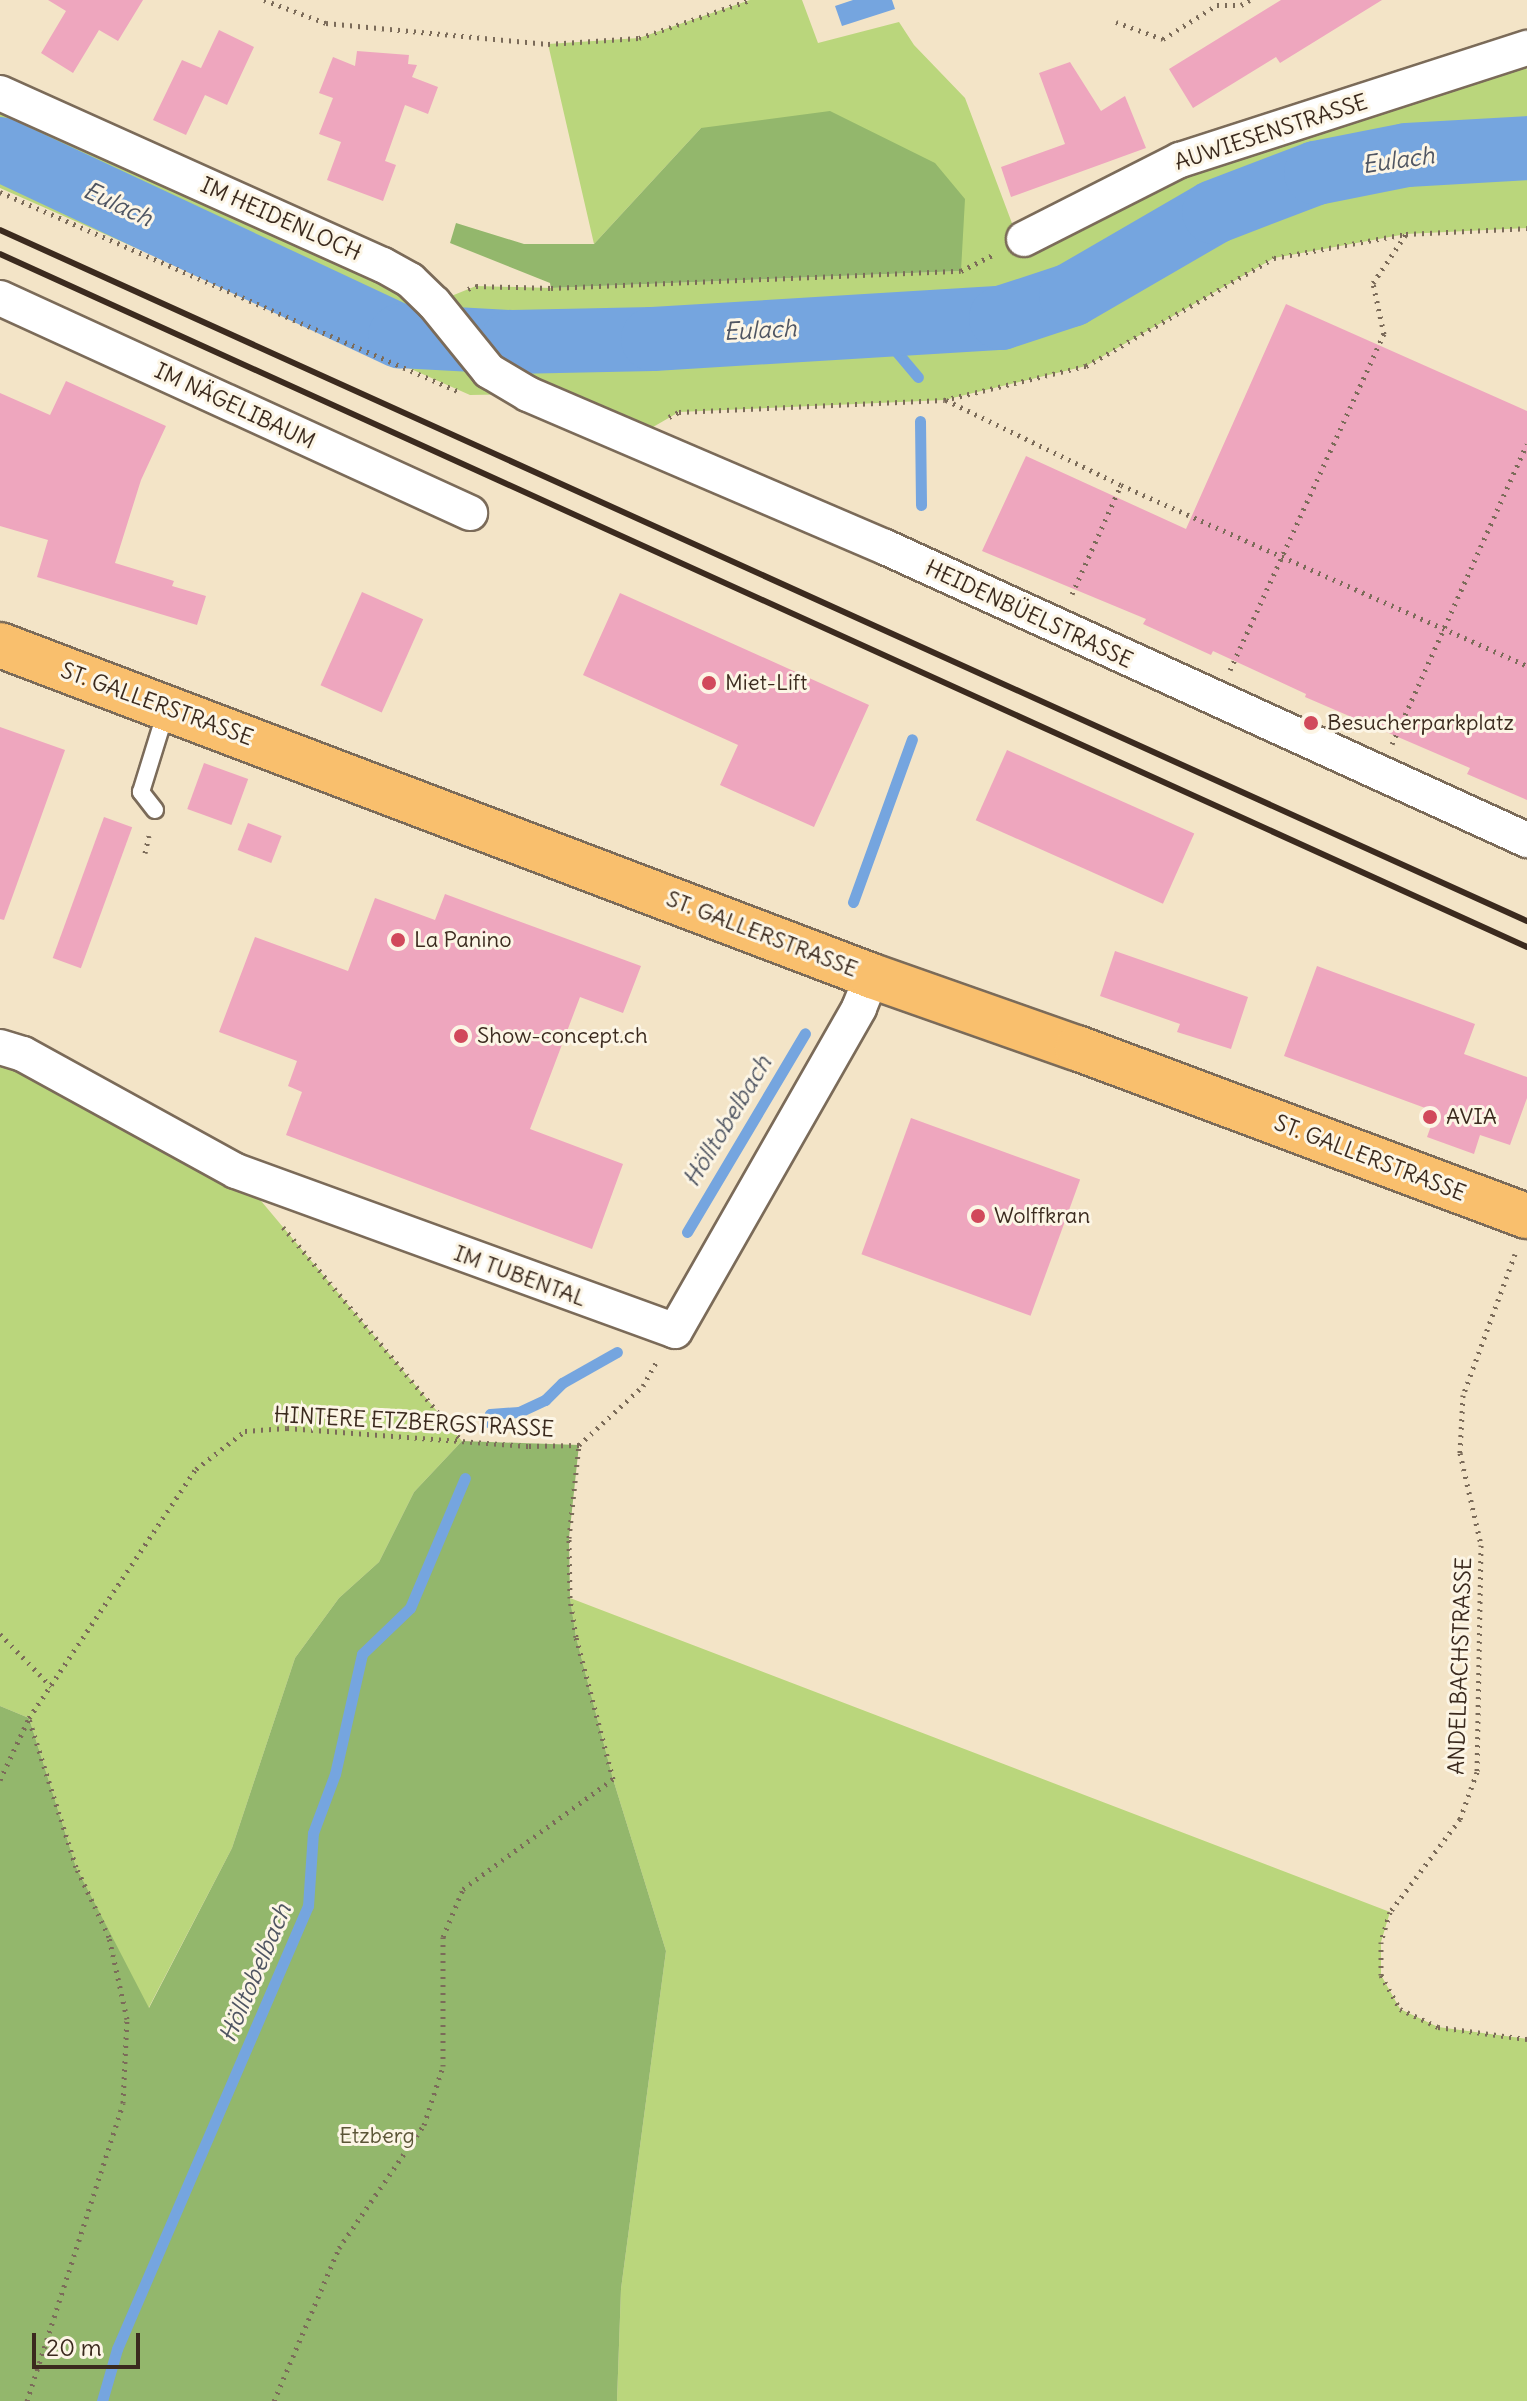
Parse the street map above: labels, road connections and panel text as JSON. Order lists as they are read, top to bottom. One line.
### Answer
{"streets":{"main road":["ST. GALLERSTRASSE"],"street":["AUWIESENSTRASSE","IM HEIDENLOCH","IM NÄGELIBAUM","HEIDENBÜELSTRASSE","IM TUBENTAL"],"path":["HINTERE ETZBERGSTRASSE","ANDELBACHSTRASSE"]},"crossings":[["IM HEIDENLOCH","HEIDENBÜELSTRASSE"],["ST. GALLERSTRASSE","ANDELBACHSTRASSE"]],"water":["Eulach","Hölltobelbach"],"parks":["Etzberg"],"places":["Miet-Lift","Besucherparkplatz","La Panino","Show-concept.ch","AVIA","Wolffkran"],"scale_bar":"20 m"}
